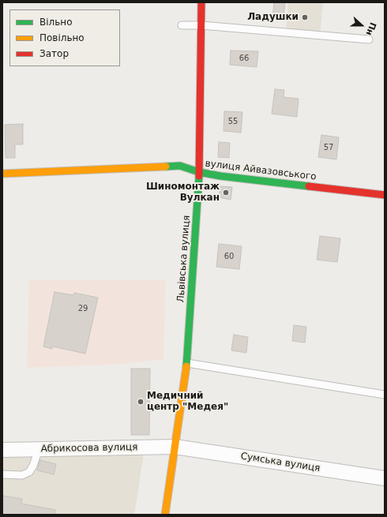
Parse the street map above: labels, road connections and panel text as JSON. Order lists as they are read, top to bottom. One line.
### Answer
{"streets":{"main road":["вулиця Айвазовського","Львівська вулиця"],"street":["Абрикосова вулиця","Сумська вулиця"]},"crossings":[["вулиця Айвазовського","Львівська вулиця"],["Львівська вулиця","Абрикосова вулиця"],["Львівська вулиця","Сумська вулиця"],["Абрикосова вулиця","Сумська вулиця"]],"places":["Ладушки","Шиномонтаж Вулкан","Медичний центр \"Медея\""],"house_numbers":["66","55","57","60","29"],"legend":["Вільно","Повільно","Затор"],"north":"right"}
